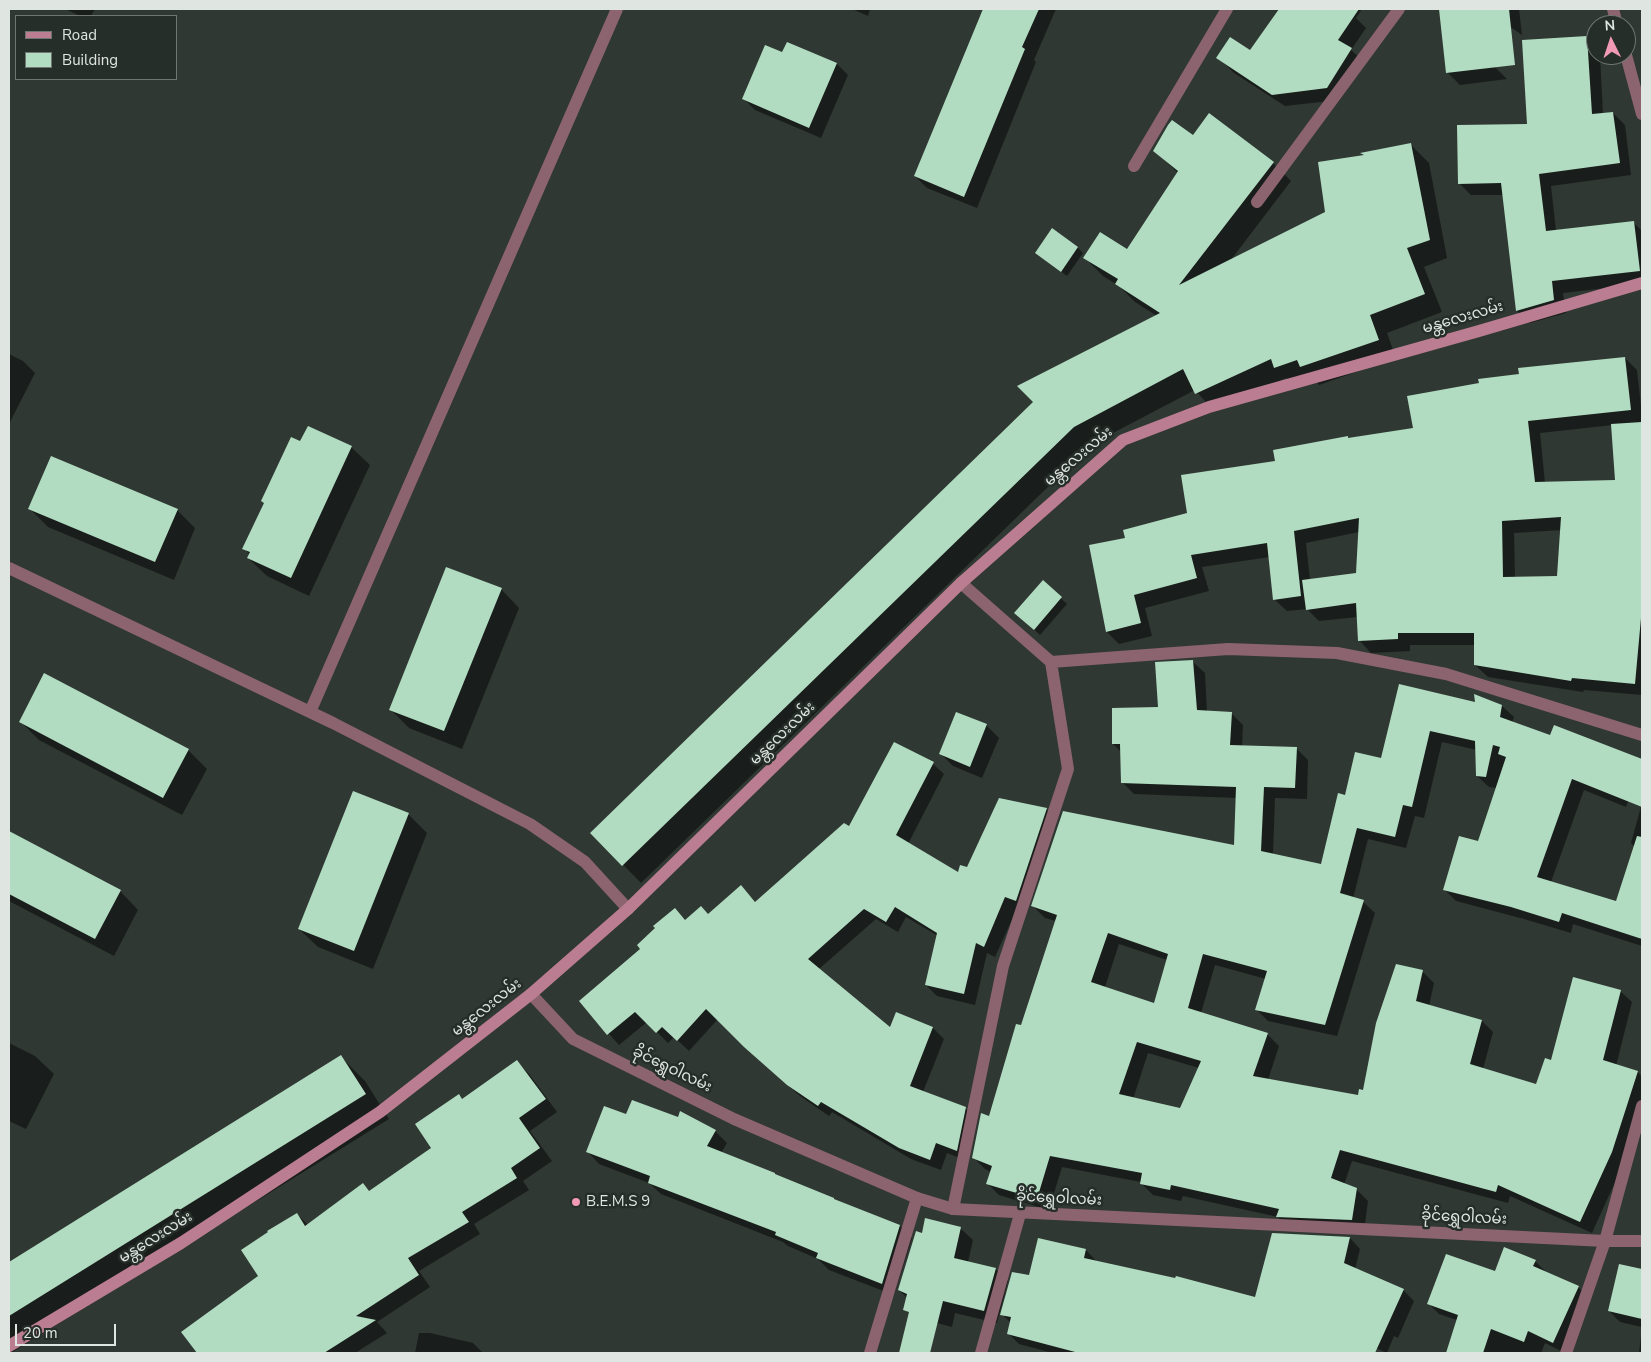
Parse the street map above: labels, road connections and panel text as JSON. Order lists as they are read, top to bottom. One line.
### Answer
{"streets":{"main road":["မန္တလေးလမ်း"],"street":["ခိုင်ရွှေဝါလမ်း"]},"crossings":[["မန္တလေးလမ်း","ခိုင်ရွှေဝါလမ်း"]],"places":["B.E.M.S 9"],"legend":["Road","Building"],"scale_bar":"20 m","north":"top"}
